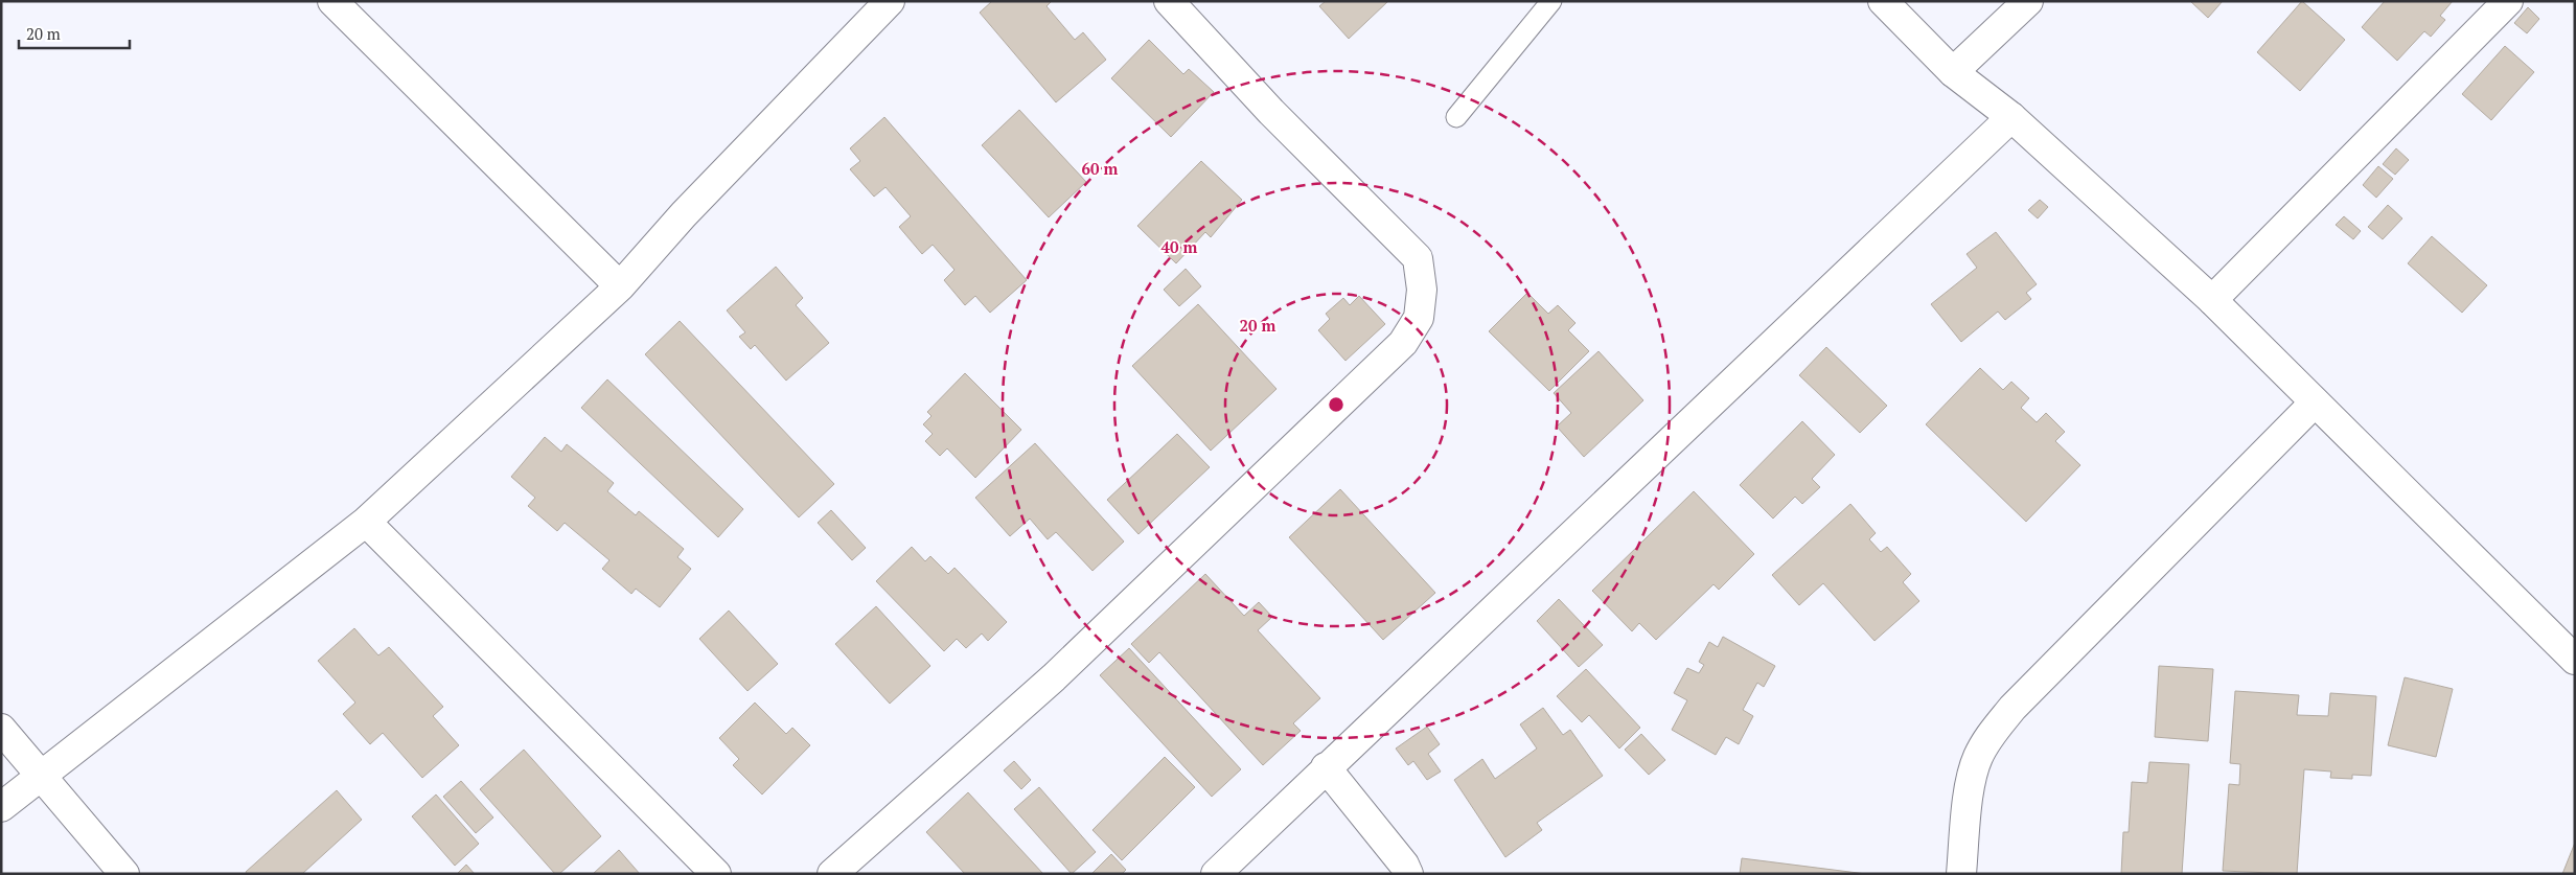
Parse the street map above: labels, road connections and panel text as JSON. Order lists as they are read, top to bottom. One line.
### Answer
{"scale_bar":"20 m","rings":["60 m","40 m","20 m"]}
